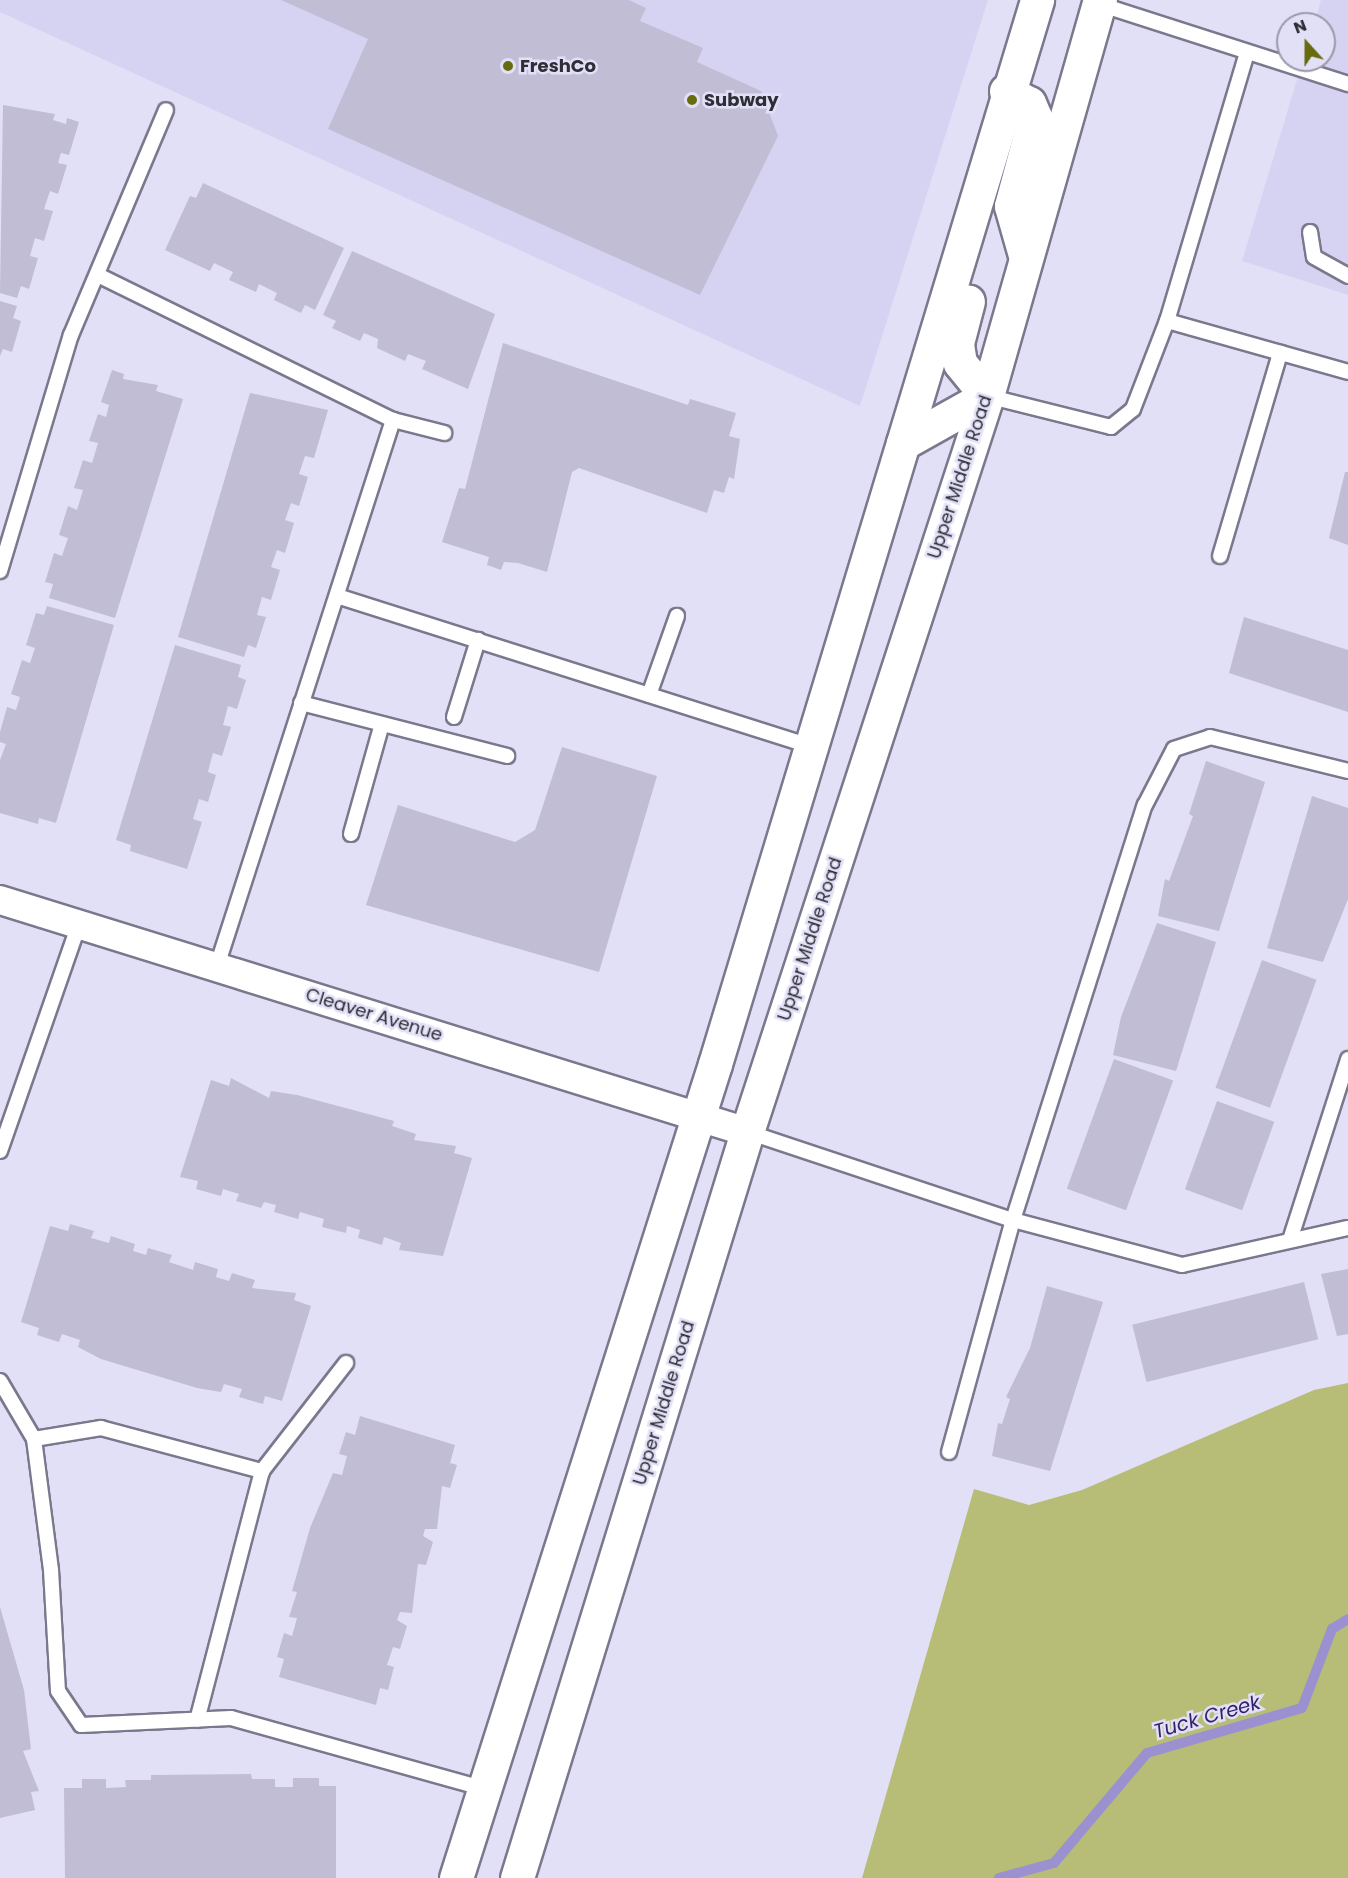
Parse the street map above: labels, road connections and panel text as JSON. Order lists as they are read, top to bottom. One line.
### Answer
{"streets":{"main road":["Upper Middle Road"],"street":["Cleaver Avenue"]},"crossings":[["Upper Middle Road","Cleaver Avenue"]],"water":["Tuck Creek"],"places":["FreshCo","Subway"],"north":"top"}
